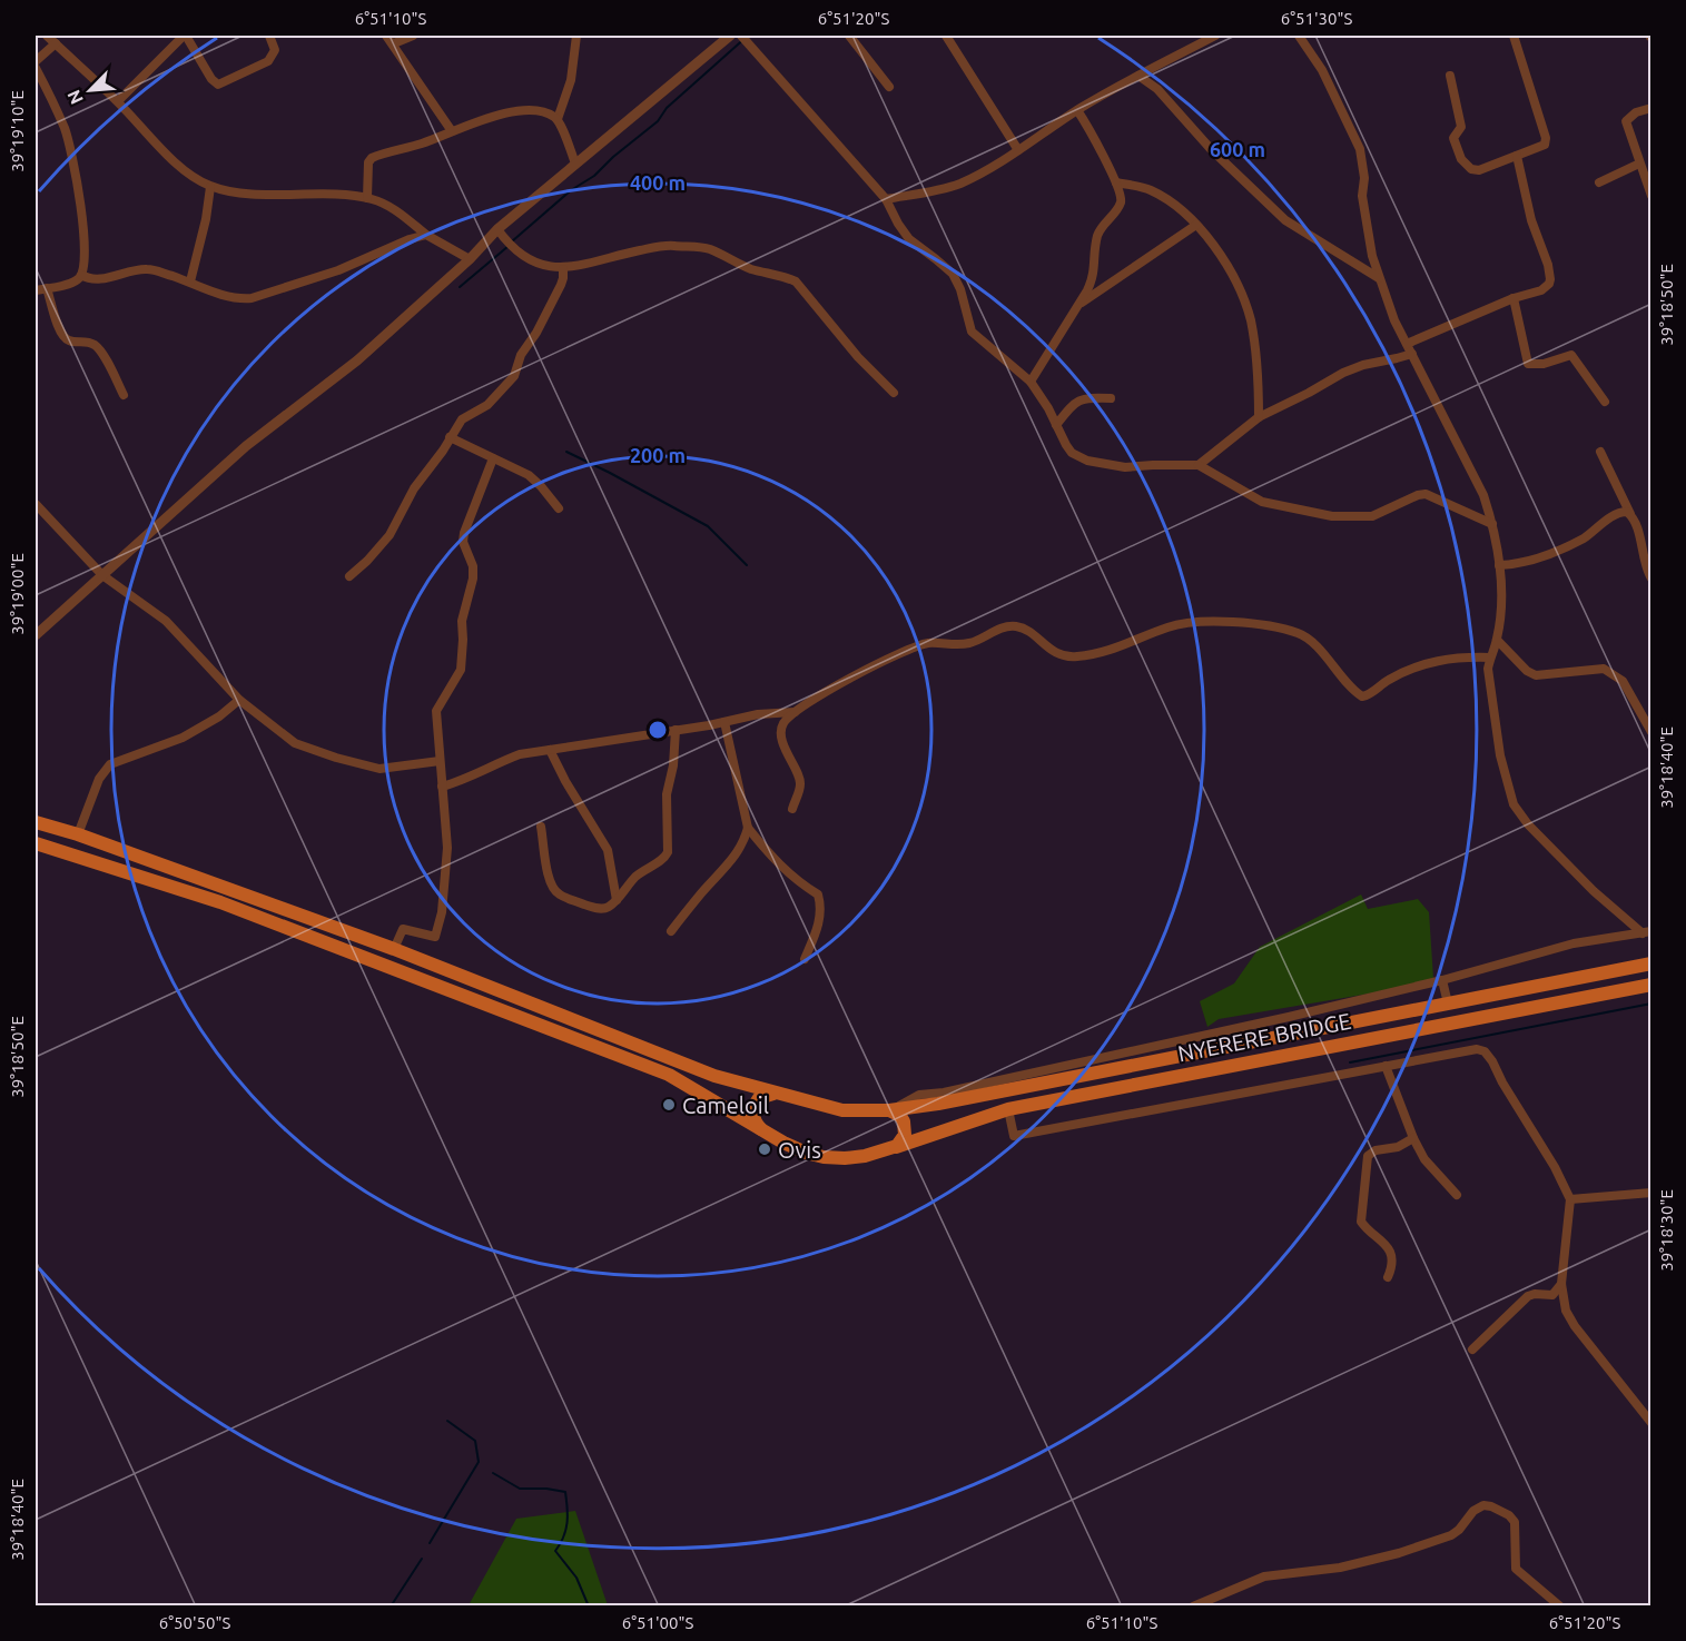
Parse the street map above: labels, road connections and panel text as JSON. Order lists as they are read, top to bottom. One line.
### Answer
{"streets":{"main road":["NYERERE BRIDGE"]},"places":["Cameloil","Ovis"],"north":"bottom left","coordinates":["6°51'10\"S","6°51'20\"S","6°51'30\"S","39°19'10\"E","39°18'50\"E","39°19'00\"E","39°18'40\"E","39°18'30\"E","6°50'50\"S","6°51'00\"S"],"rings":["600 m","400 m","200 m"]}
